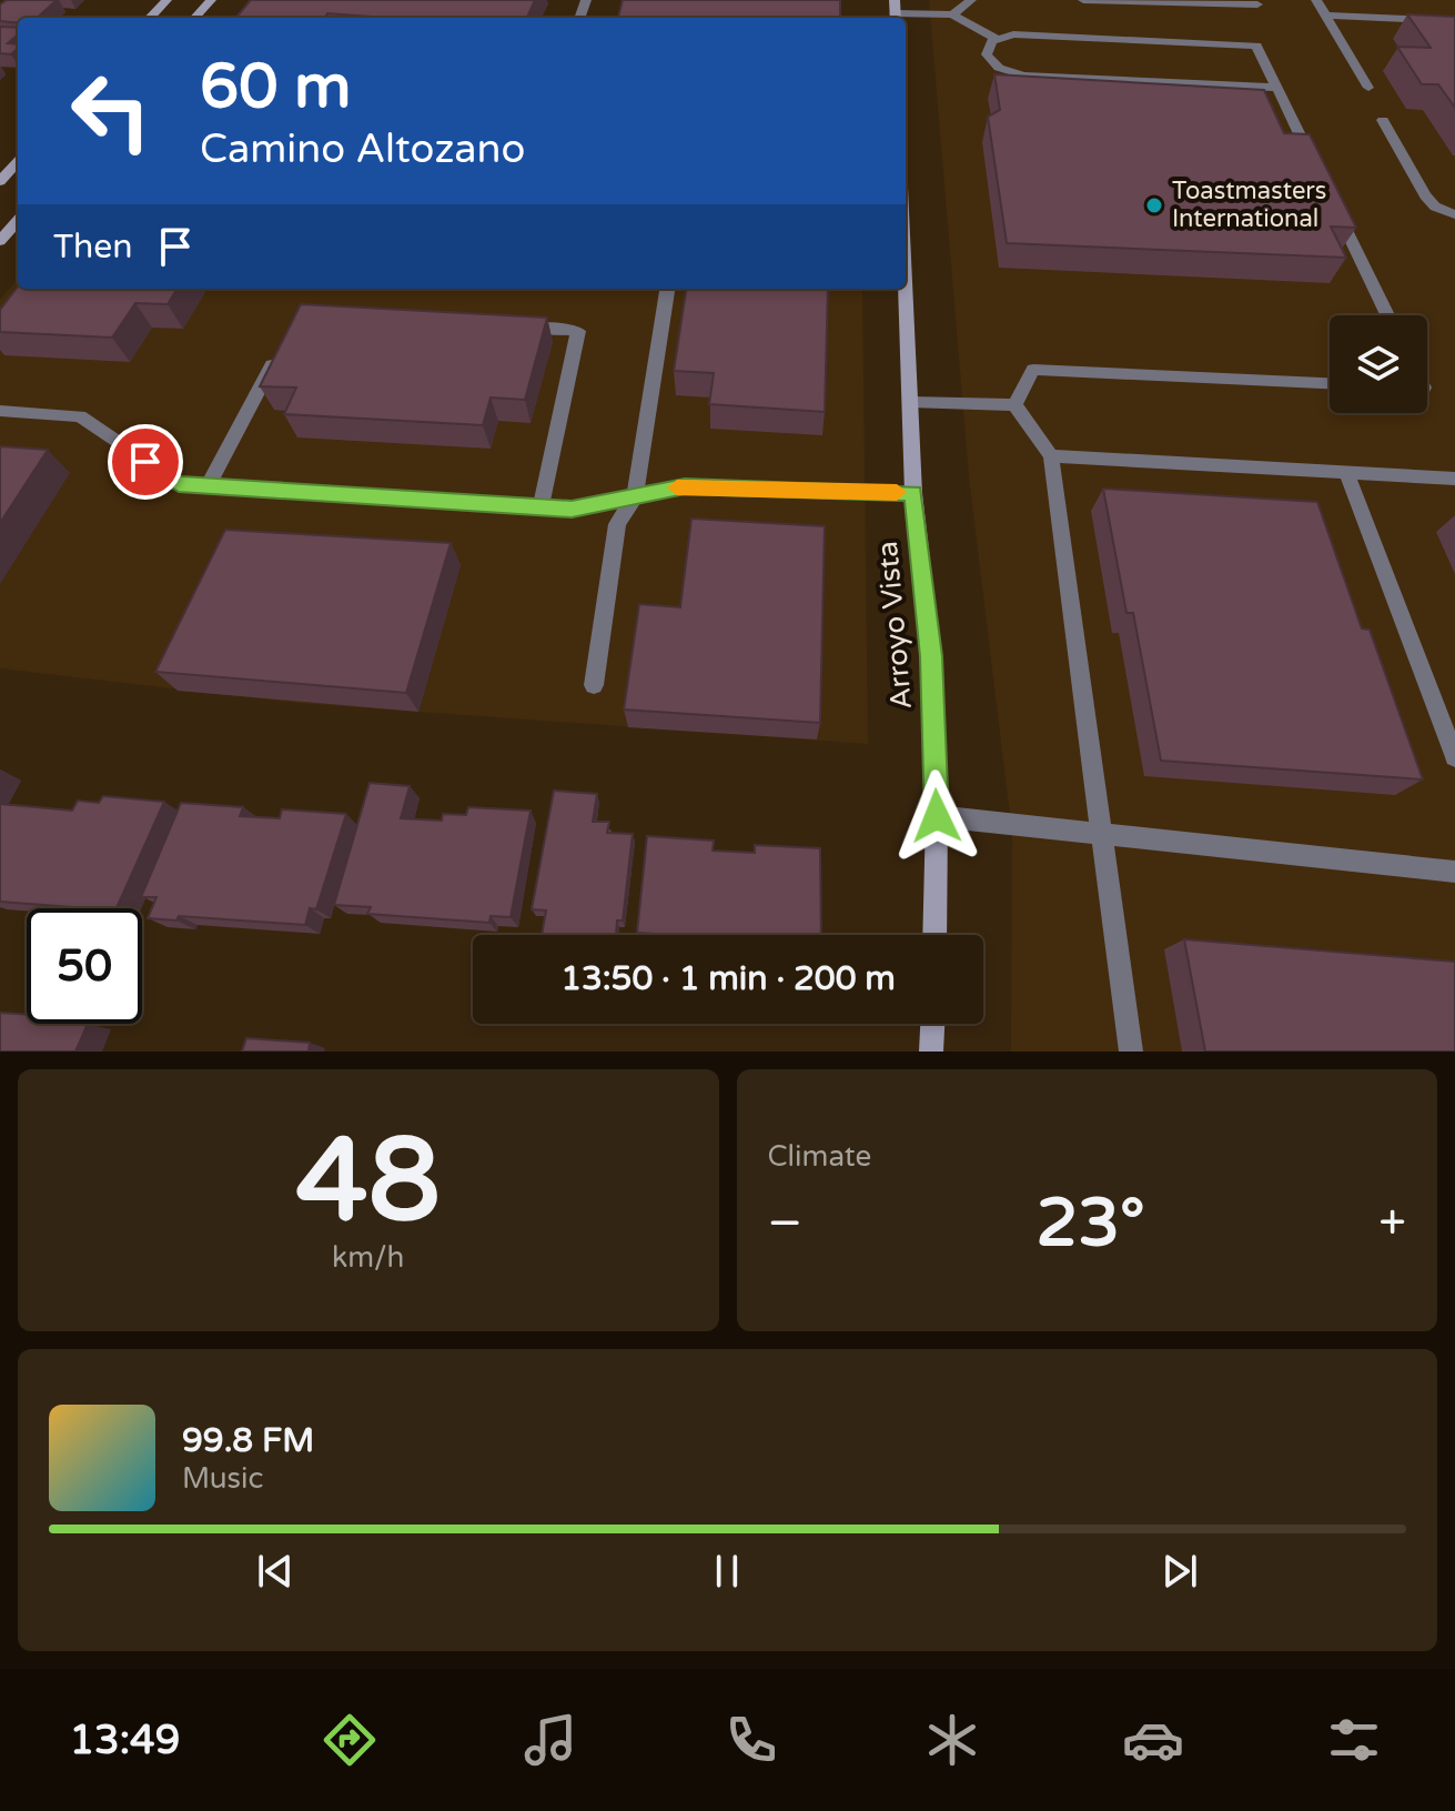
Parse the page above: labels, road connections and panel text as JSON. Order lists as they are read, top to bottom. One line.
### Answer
{"streets":{"main road":["Arroyo Vista"]},"places":["Toastmasters International"],"page":{"turn":["60 m","Camino Altozano"],"then":"Then","limit":"50","trip":"13:50 · 1 min · 200 m","tile":[["48","km/h"],"Climate"],"heat":["−","23°","+"],"song":["99.8 FM","Music"],"tabs":"13:49"}}
